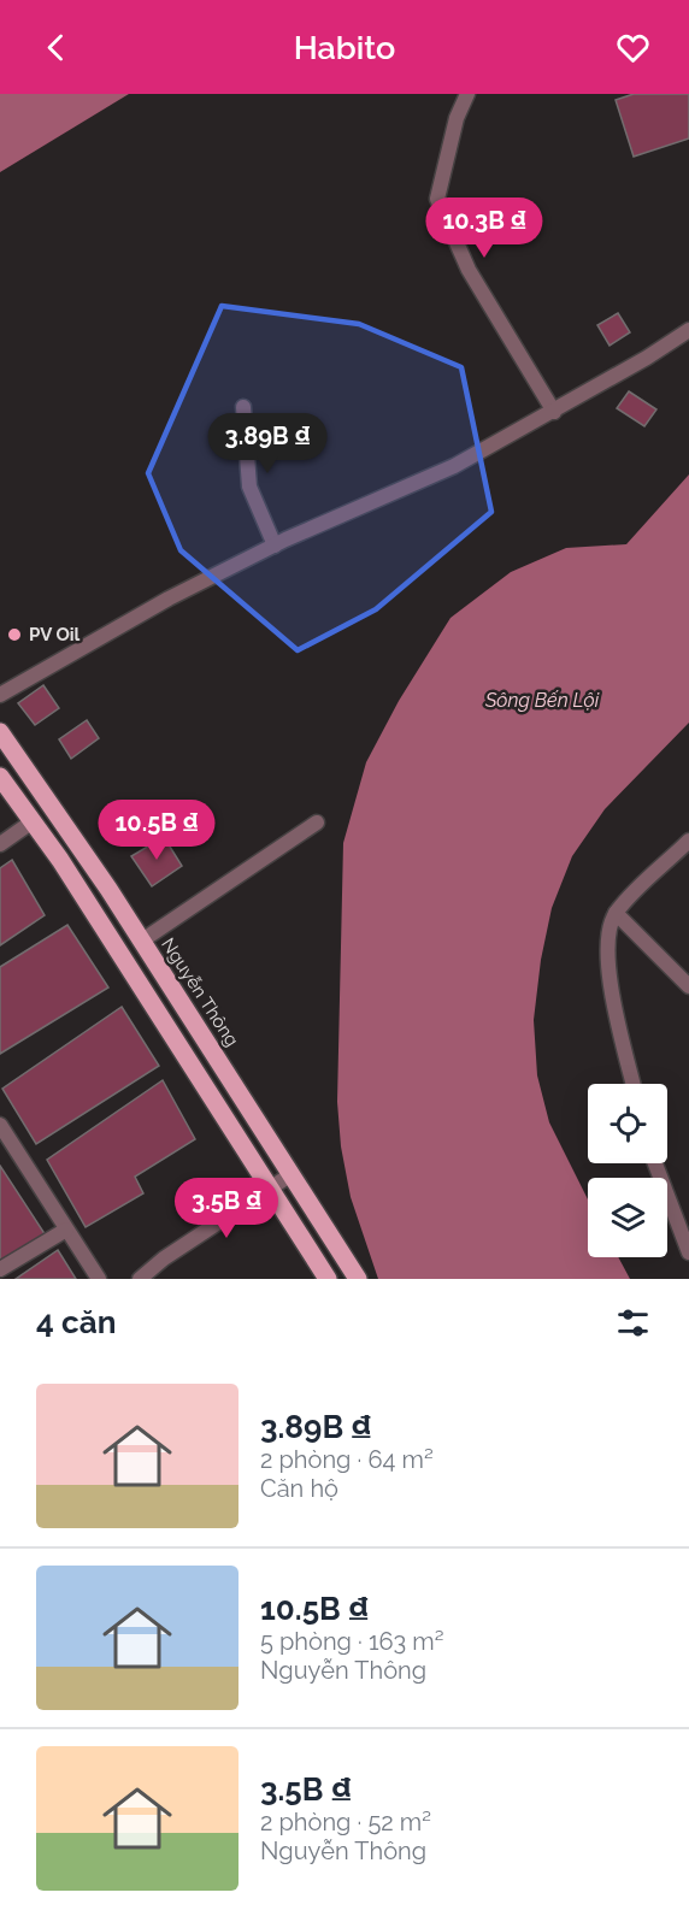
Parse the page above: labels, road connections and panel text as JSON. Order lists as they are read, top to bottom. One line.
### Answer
{"streets":{"main road":["Nguyễn Thông"]},"water":["Sông Bến Lội"],"places":["PV Oil"],"page":{"header":"Habito","price":["10.3B ₫","3.89B ₫","10.5B ₫","3.5B ₫"],"heading":"4 căn","list":[{"name":"3.89B ₫","note":"2 phòng · 64 m² · Căn hộ"},{"name":"10.5B ₫","note":"5 phòng · 163 m² · Nguyễn Thông"},{"name":"3.5B ₫","note":"2 phòng · 52 m² · Nguyễn Thông"}]}}
